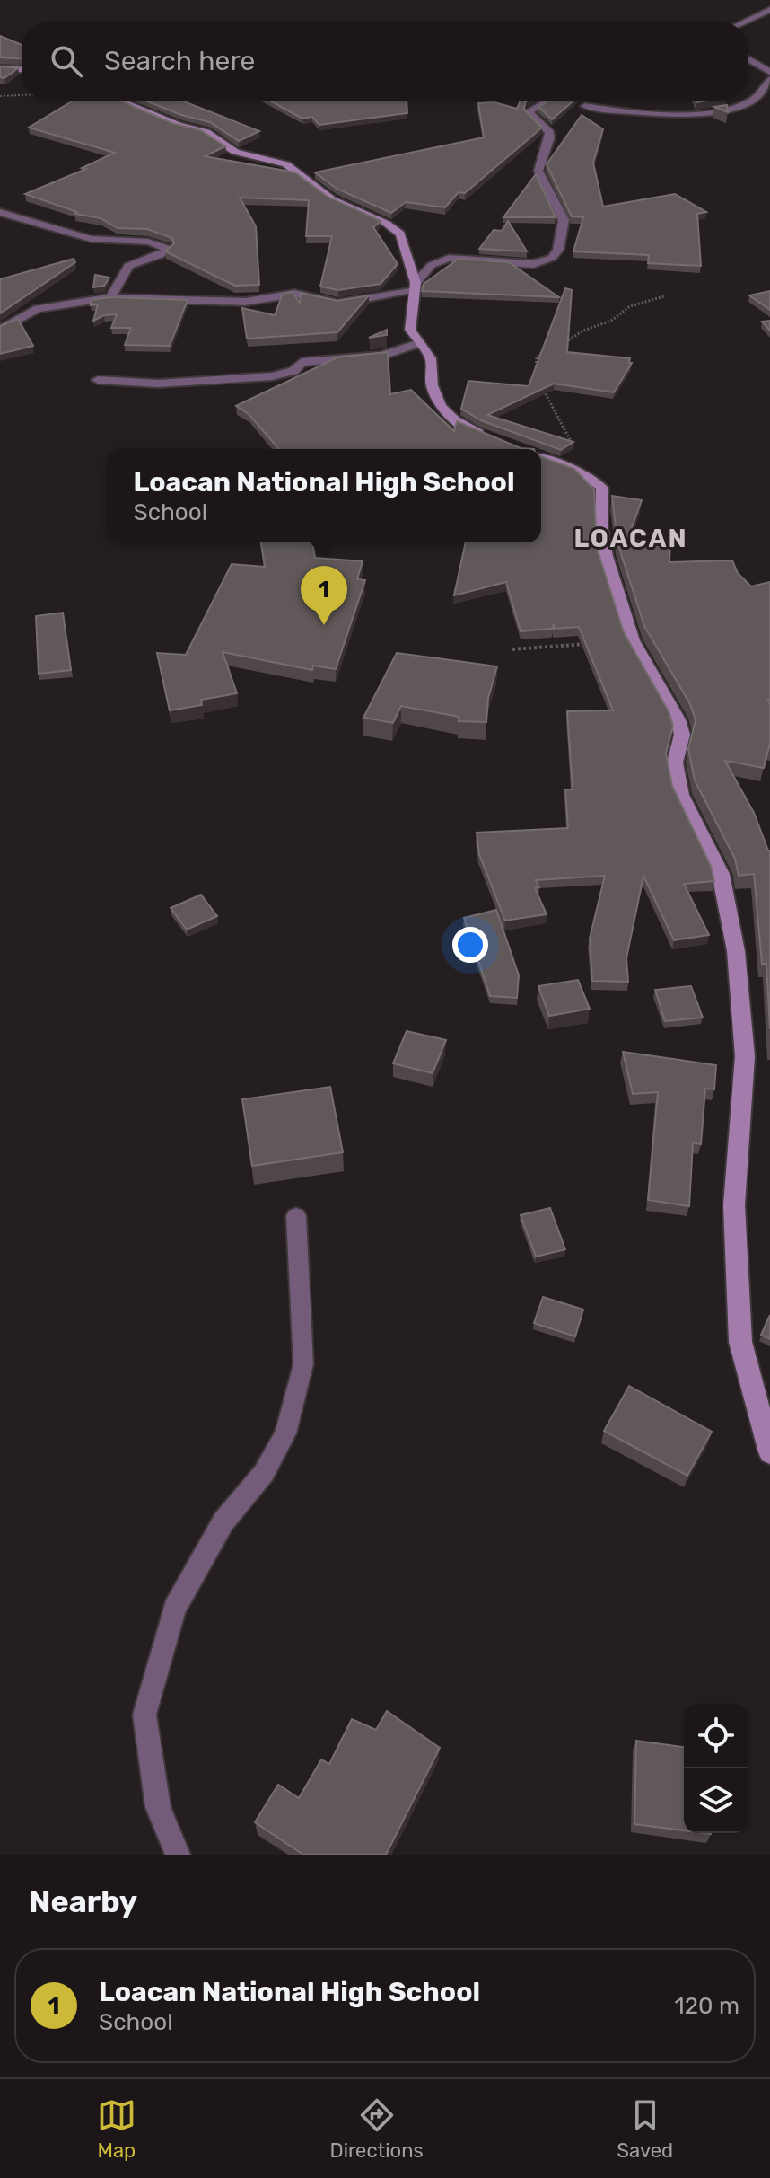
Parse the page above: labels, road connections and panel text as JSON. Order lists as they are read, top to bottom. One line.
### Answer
{"districts":["LOACAN"],"page":{"search":"Search here","popup":["Loacan National High School","School"],"pins":"1","heading":"Nearby","list":[{"mark":"1","name":"Loacan National High School","note":"School","value":"120 m"}],"nav":["Map","Directions","Saved"]}}
